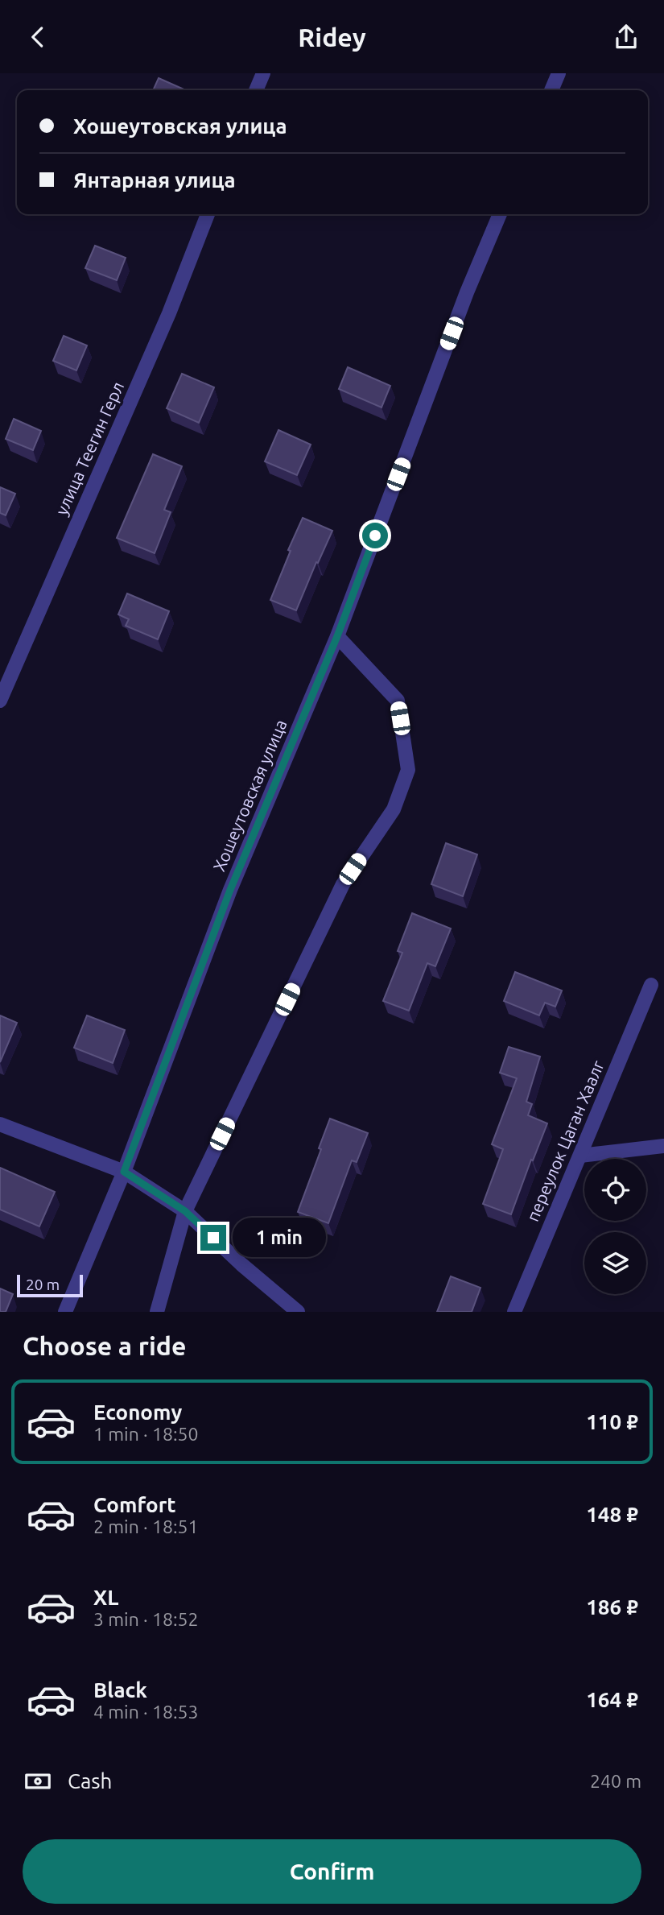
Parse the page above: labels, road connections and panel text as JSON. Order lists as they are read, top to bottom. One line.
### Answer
{"streets":{"street":["улица Теегин Герл","Хошеутовская улица","переулок Цаган Хаалг"]},"scale_bar":"20 m","page":{"header":"Ridey","banner":["Хошеутовская улица","Янтарная улица"],"bubble":"1 min","scale":"20 m","heading":"Choose a ride","list":[{"name":"Economy","note":"1 min · 18:50","value":"110 ₽"},{"name":"Comfort","note":"2 min · 18:51","value":"148 ₽"},{"name":"XL","note":"3 min · 18:52","value":"186 ₽"},{"name":"Black","note":"4 min · 18:53","value":"164 ₽"}],"pay":["Cash","240 m"],"buttons":"Confirm"}}
